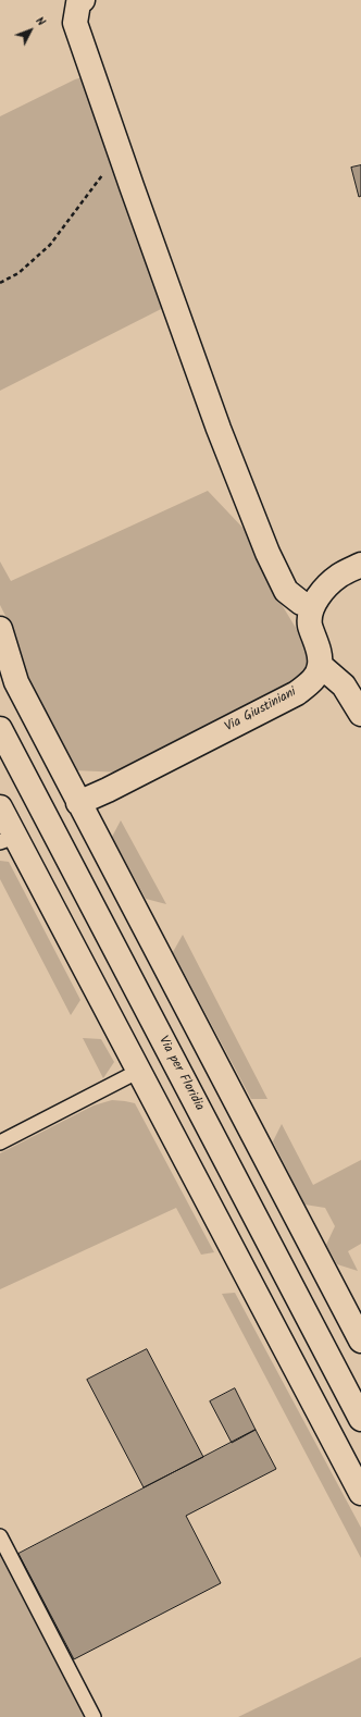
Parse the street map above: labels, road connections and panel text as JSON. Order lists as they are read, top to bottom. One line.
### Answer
{"streets":{"street":["Via Giustiniani","Via per Floridia"]},"north":"top right"}
